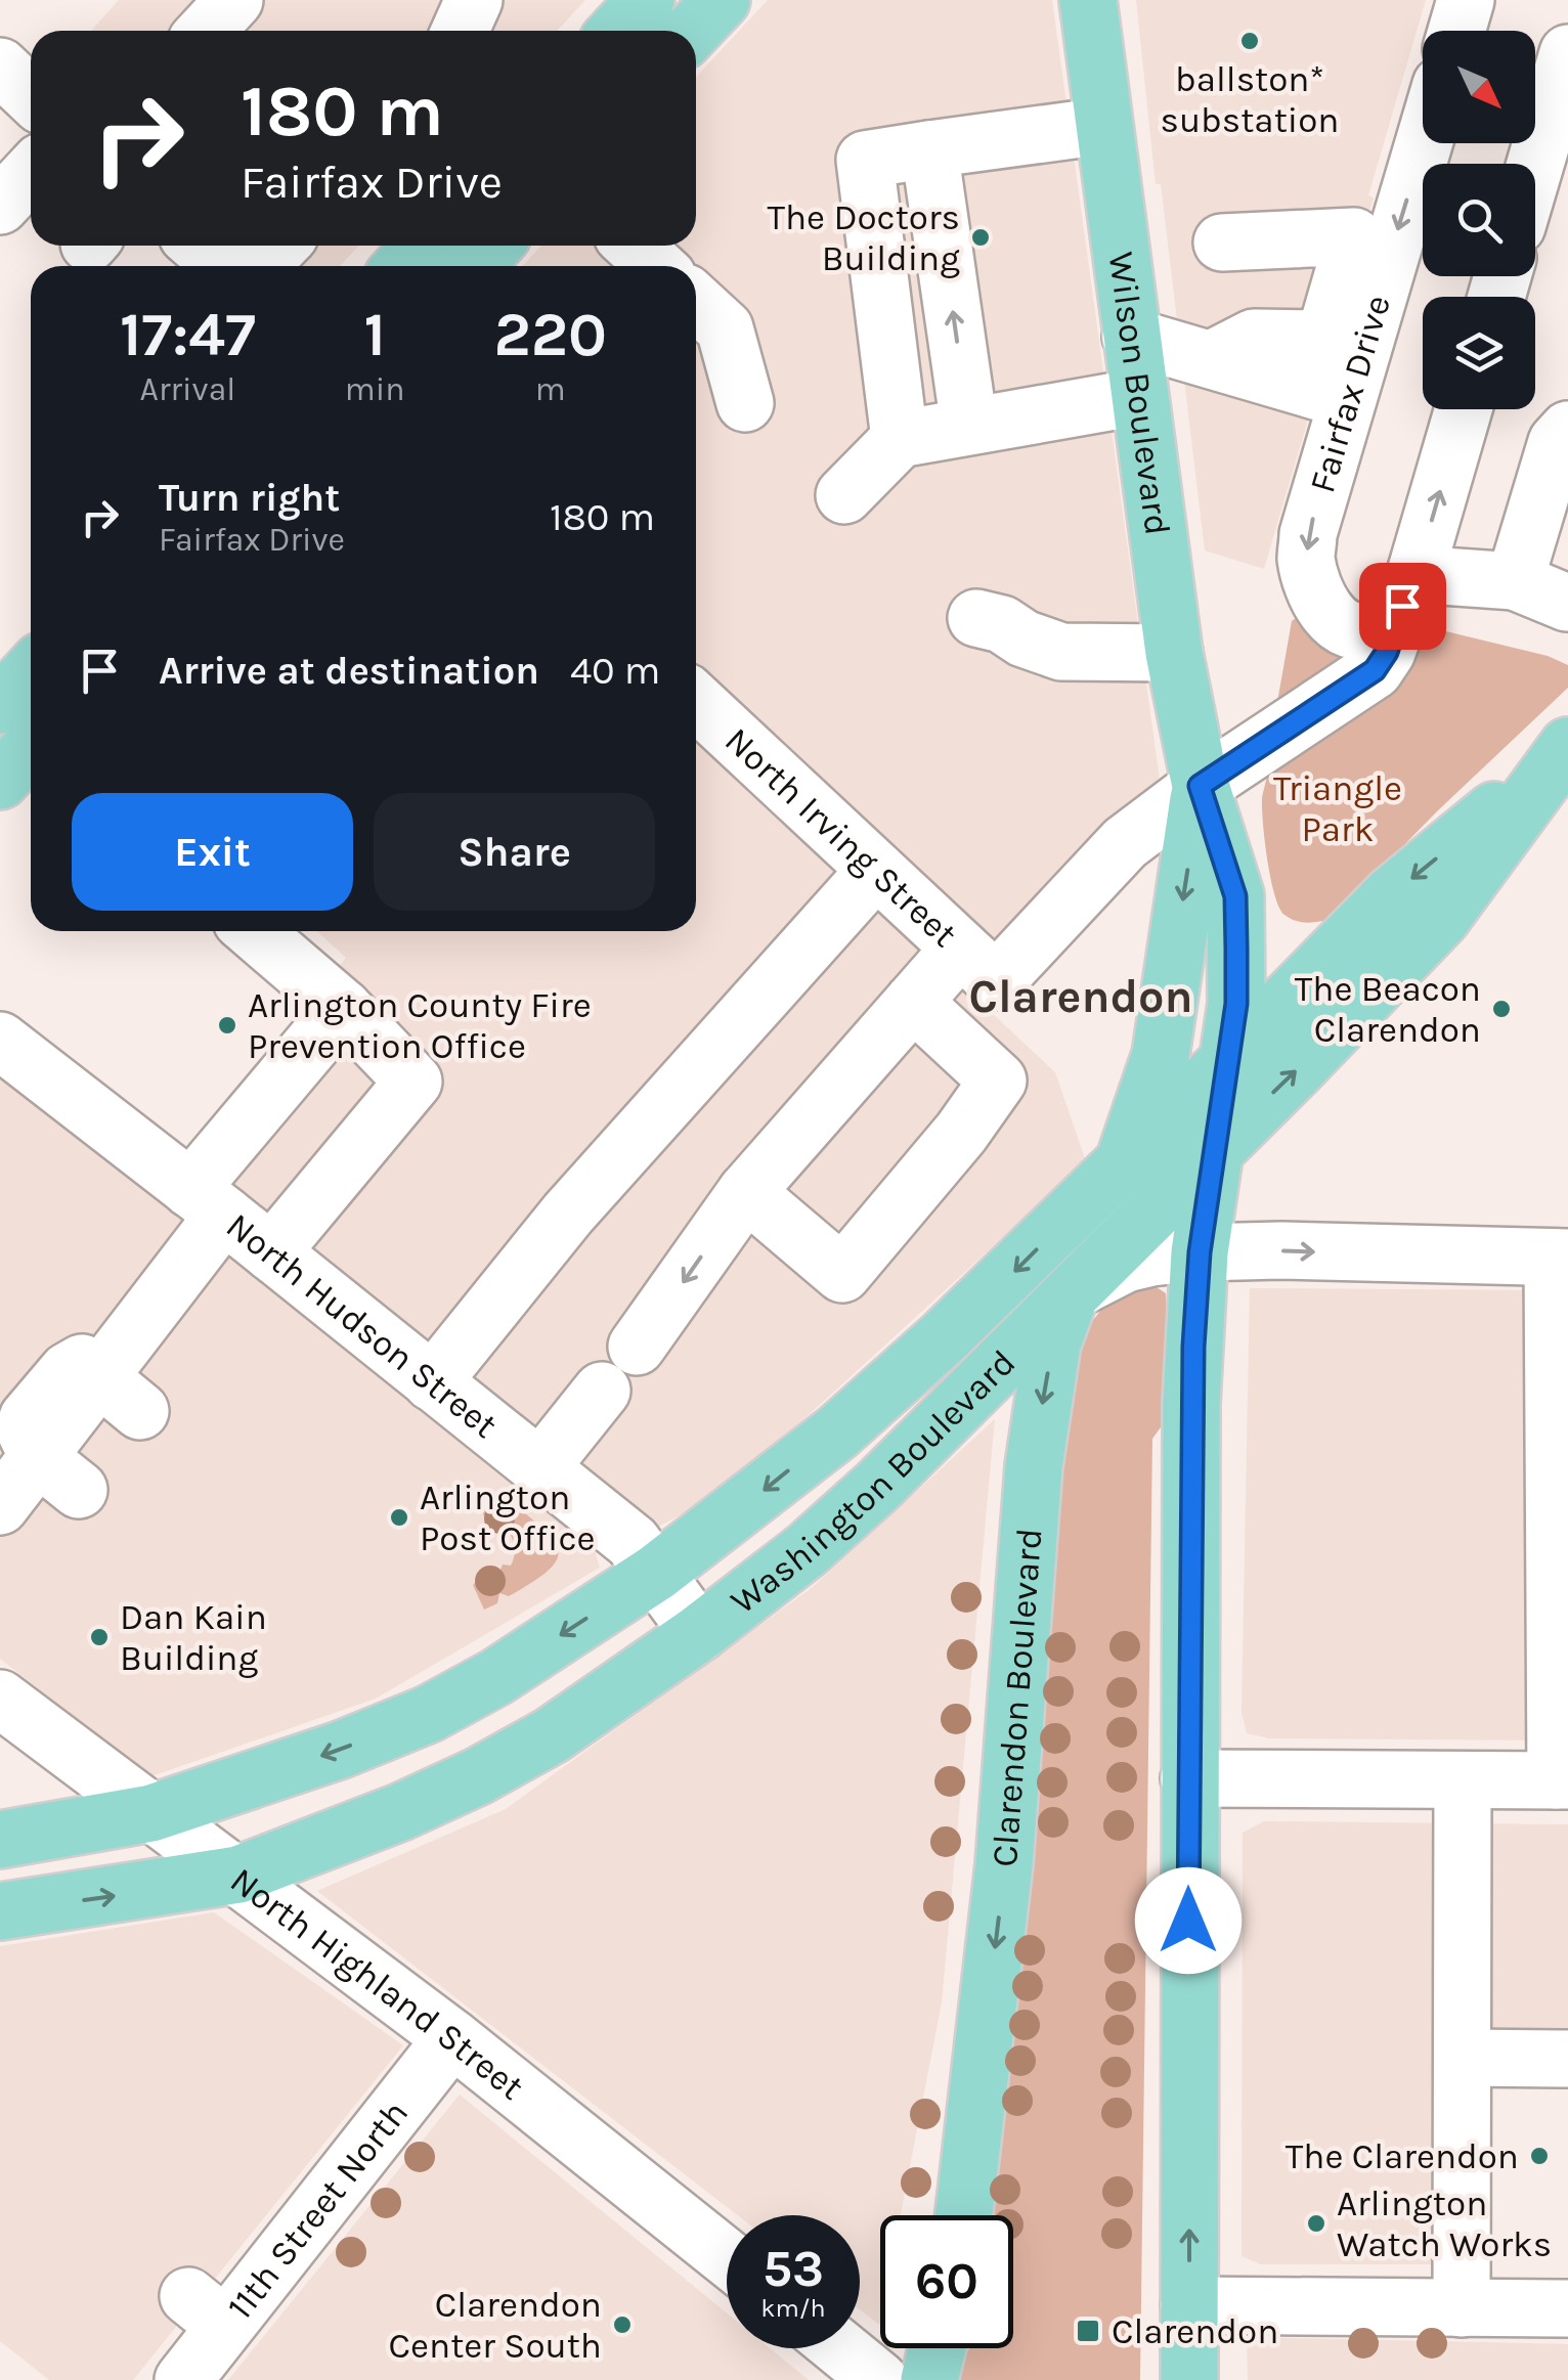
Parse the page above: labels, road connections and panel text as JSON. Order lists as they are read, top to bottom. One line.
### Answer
{"streets":{"main road":["Wilson Boulevard","Washington Boulevard","Clarendon Boulevard"],"street":["Fairfax Drive","North Irving Street","North Hudson Street","North Highland Street","11th Street North"]},"crossings":[["Wilson Boulevard","Washington Boulevard"],["Wilson Boulevard","Clarendon Boulevard"],["North Hudson Street","Washington Boulevard"],["Washington Boulevard","Clarendon Boulevard"],["Washington Boulevard","North Highland Street"],["North Highland Street","11th Street North"]],"one_way":["Clarendon Boulevard"],"districts":["Clarendon"],"parks":["Triangle Park"],"places":{"other":["ballston* substation","The Doctors Building","The Beacon Clarendon","Arlington County Fire Prevention Office","Arlington Post Office","Dan Kain Building","The Clarendon","Arlington Watch Works","Clarendon Center South"],"transit":["Clarendon"]},"north":"bottom right","page":{"turn":["180 m","Fairfax Drive"],"eta":["17:47","Arrival","1","min","220","m"],"list":[{"name":"Turn right","note":"Fairfax Drive","value":"180 m"},{"name":"Arrive at destination","value":"40 m"}],"buttons":["Exit","Share"],"speed":"53 km/h","limit":"60"}}
